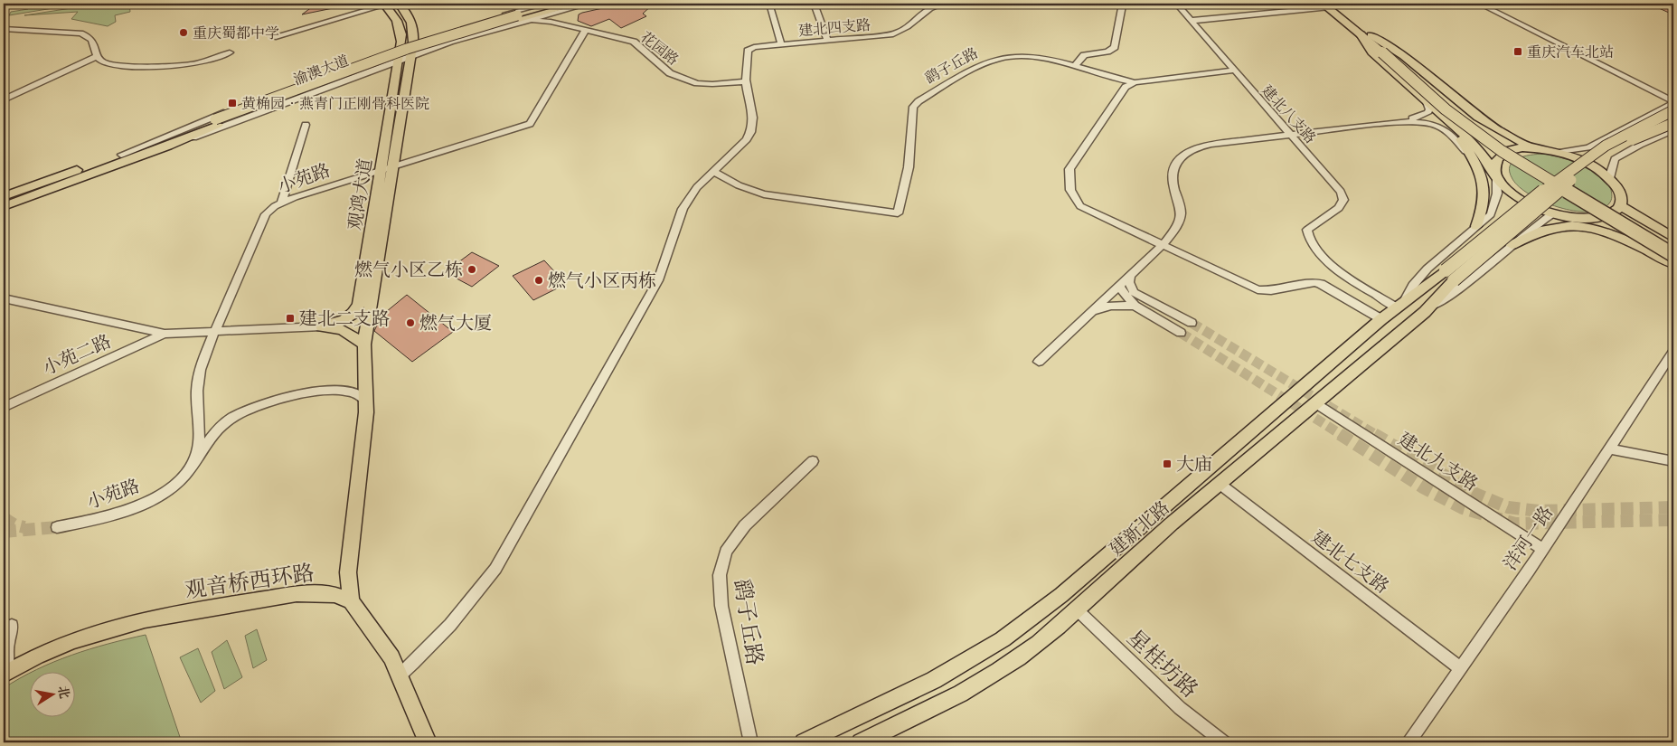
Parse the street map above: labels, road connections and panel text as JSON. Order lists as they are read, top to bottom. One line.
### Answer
{"streets":{"main road":["渝澳大道","观鸿大道","建新北路","观音桥西环路"],"street":["建北四支路","花园路","鹞子丘路","建北八支路","小苑路","小苑二路","建北九支路","洋河一路","建北七支路","星桂坊路"]},"crossings":[["建北四支路","花园路"],["花园路","渝澳大道"],["花园路","小苑路"],["建北八支路","建新北路"],["小苑路","观鸿大道"],["建北九支路","建新北路"],["建北九支路","洋河一路"],["建新北路","建北七支路"],["建新北路","星桂坊路"],["洋河一路","建北七支路"]],"places":{"other":["重庆蜀都中学","燃气小区乙栋","燃气小区丙栋","燃气大厦"],"transit":["重庆汽车北站","黄桷园‧燕青门正刚骨科医院","建北二支路","大庙"]},"north":"right"}
